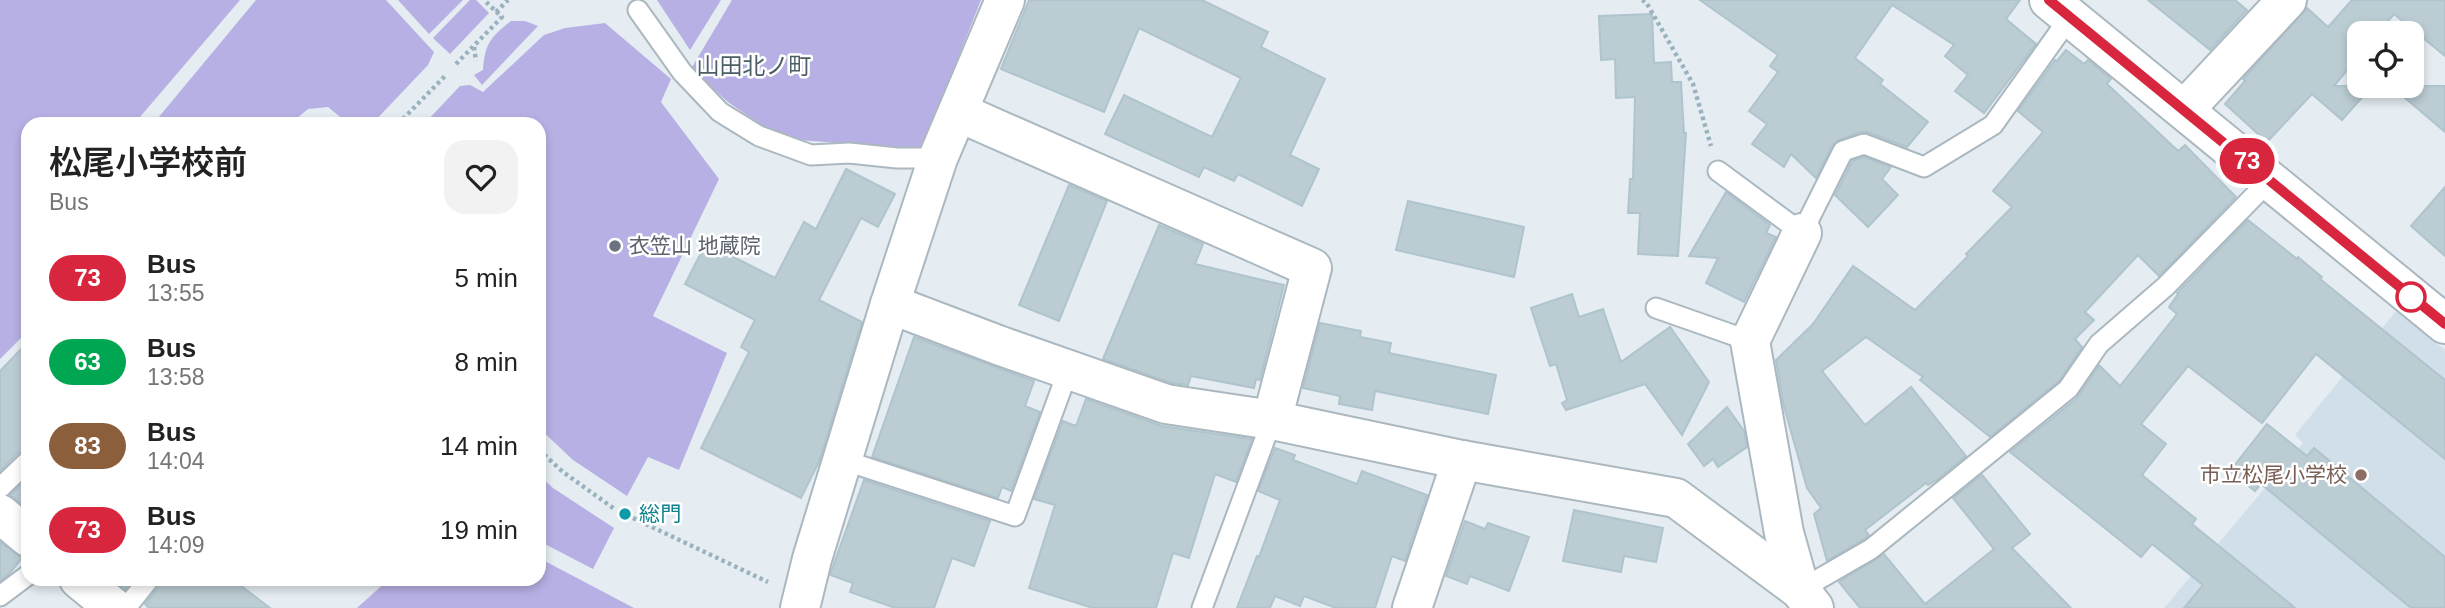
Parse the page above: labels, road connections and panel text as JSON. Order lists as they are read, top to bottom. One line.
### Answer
{"districts":["山田北ノ町"],"places":["衣笠山 地蔵院","市立松尾小学校","総門"],"lines":["bus line 73"],"page":{"on_map":"73","heading":["松尾小学校前","Bus"],"list":[{"mark":"73","name":"Bus","note":"13:55","value":"5 min"},{"mark":"63","name":"Bus","note":"13:58","value":"8 min"},{"mark":"83","name":"Bus","note":"14:04","value":"14 min"},{"mark":"73","name":"Bus","note":"14:09","value":"19 min"}]}}
